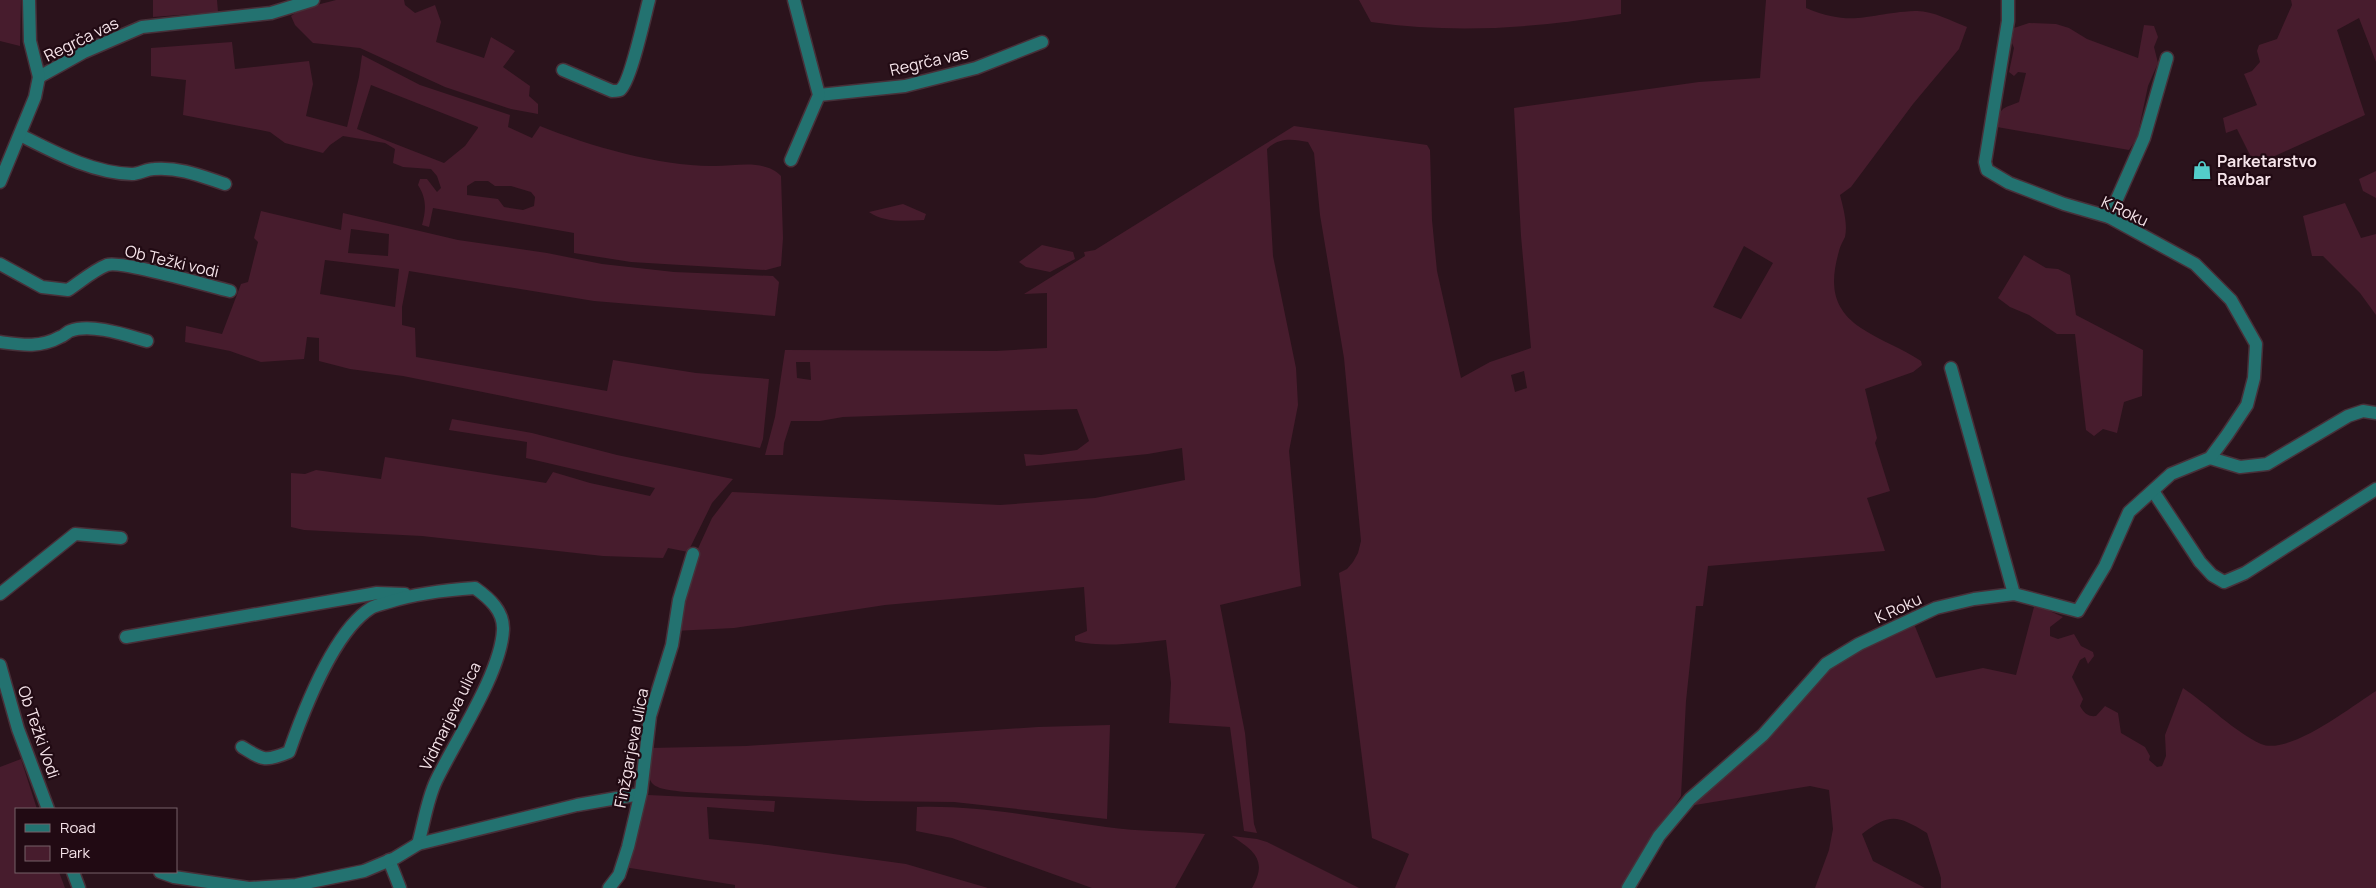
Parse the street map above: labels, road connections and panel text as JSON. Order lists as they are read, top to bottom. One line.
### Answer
{"streets":{"street":["Regrča vas","K Roku","Ob Težki vodi","Vidmarjeva ulica","Ob Težki Vodi","Finžgarjeva ulica"]},"places":{"shop":["Parketarstvo Ravbar"]},"legend":["Road","Park"]}
